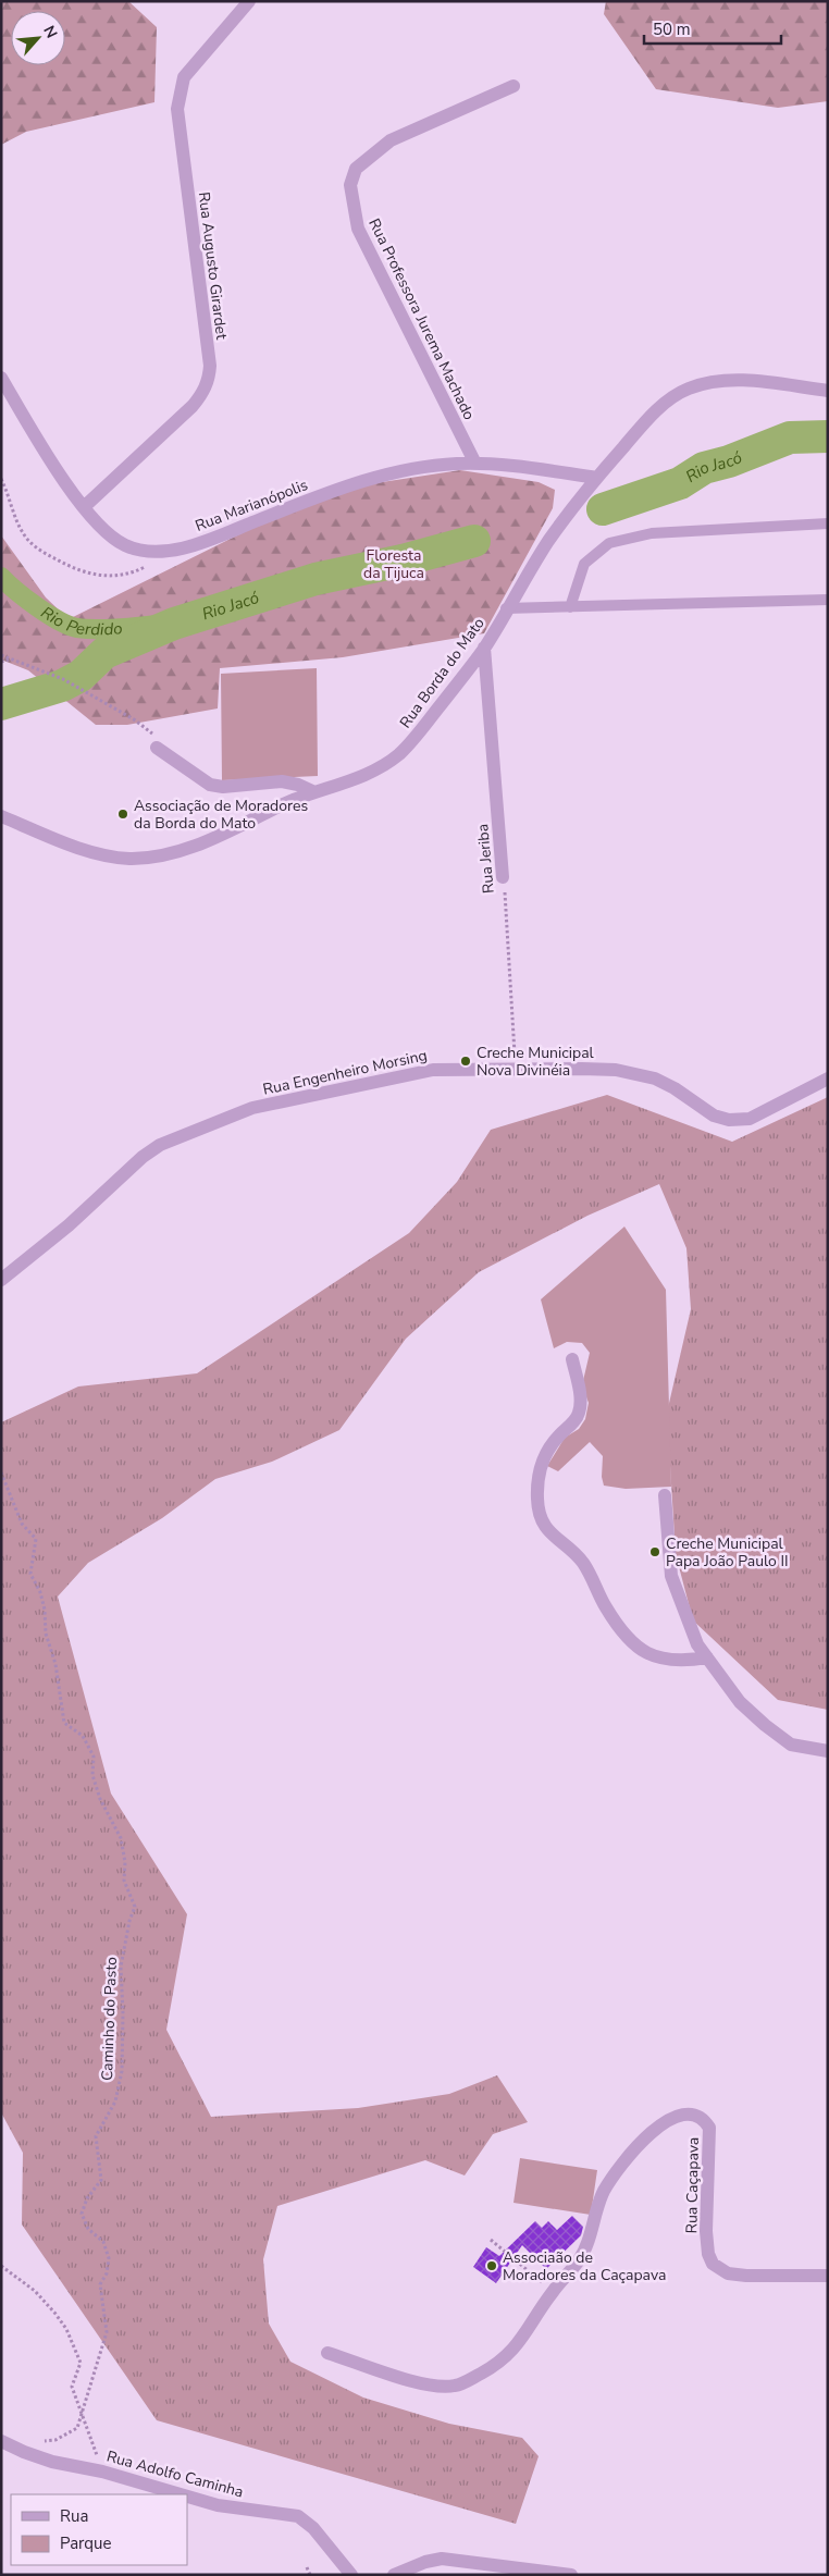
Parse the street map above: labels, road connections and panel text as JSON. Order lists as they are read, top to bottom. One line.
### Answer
{"streets":{"street":["Rua Augusto Girardet","Rua Professora Jurema Machado","Rua Marianópolis","Rua Borda do Mato","Rua Jeriba","Rua Engenheiro Morsing","Rua Caçapava","Rua Adolfo Caminha"],"path":["Caminho do Pasto"]},"crossings":[["Rua Augusto Girardet","Rua Marianópolis"],["Rua Professora Jurema Machado","Rua Marianópolis"],["Rua Marianópolis","Rua Borda do Mato"],["Rua Borda do Mato","Rua Jeriba"],["Rua Jeriba","Rua Engenheiro Morsing"]],"water":["Rio Jacó","Rio Perdido"],"parks":["Floresta da Tijuca"],"places":["Associação de Moradores da Borda do Mato","Creche Municipal Nova Divinéia","Creche Municipal Papa João Paulo II","Associaão de Moradores da Caçapava"],"legend":["Rua","Parque"],"scale_bar":"50 m","north":"top right"}
